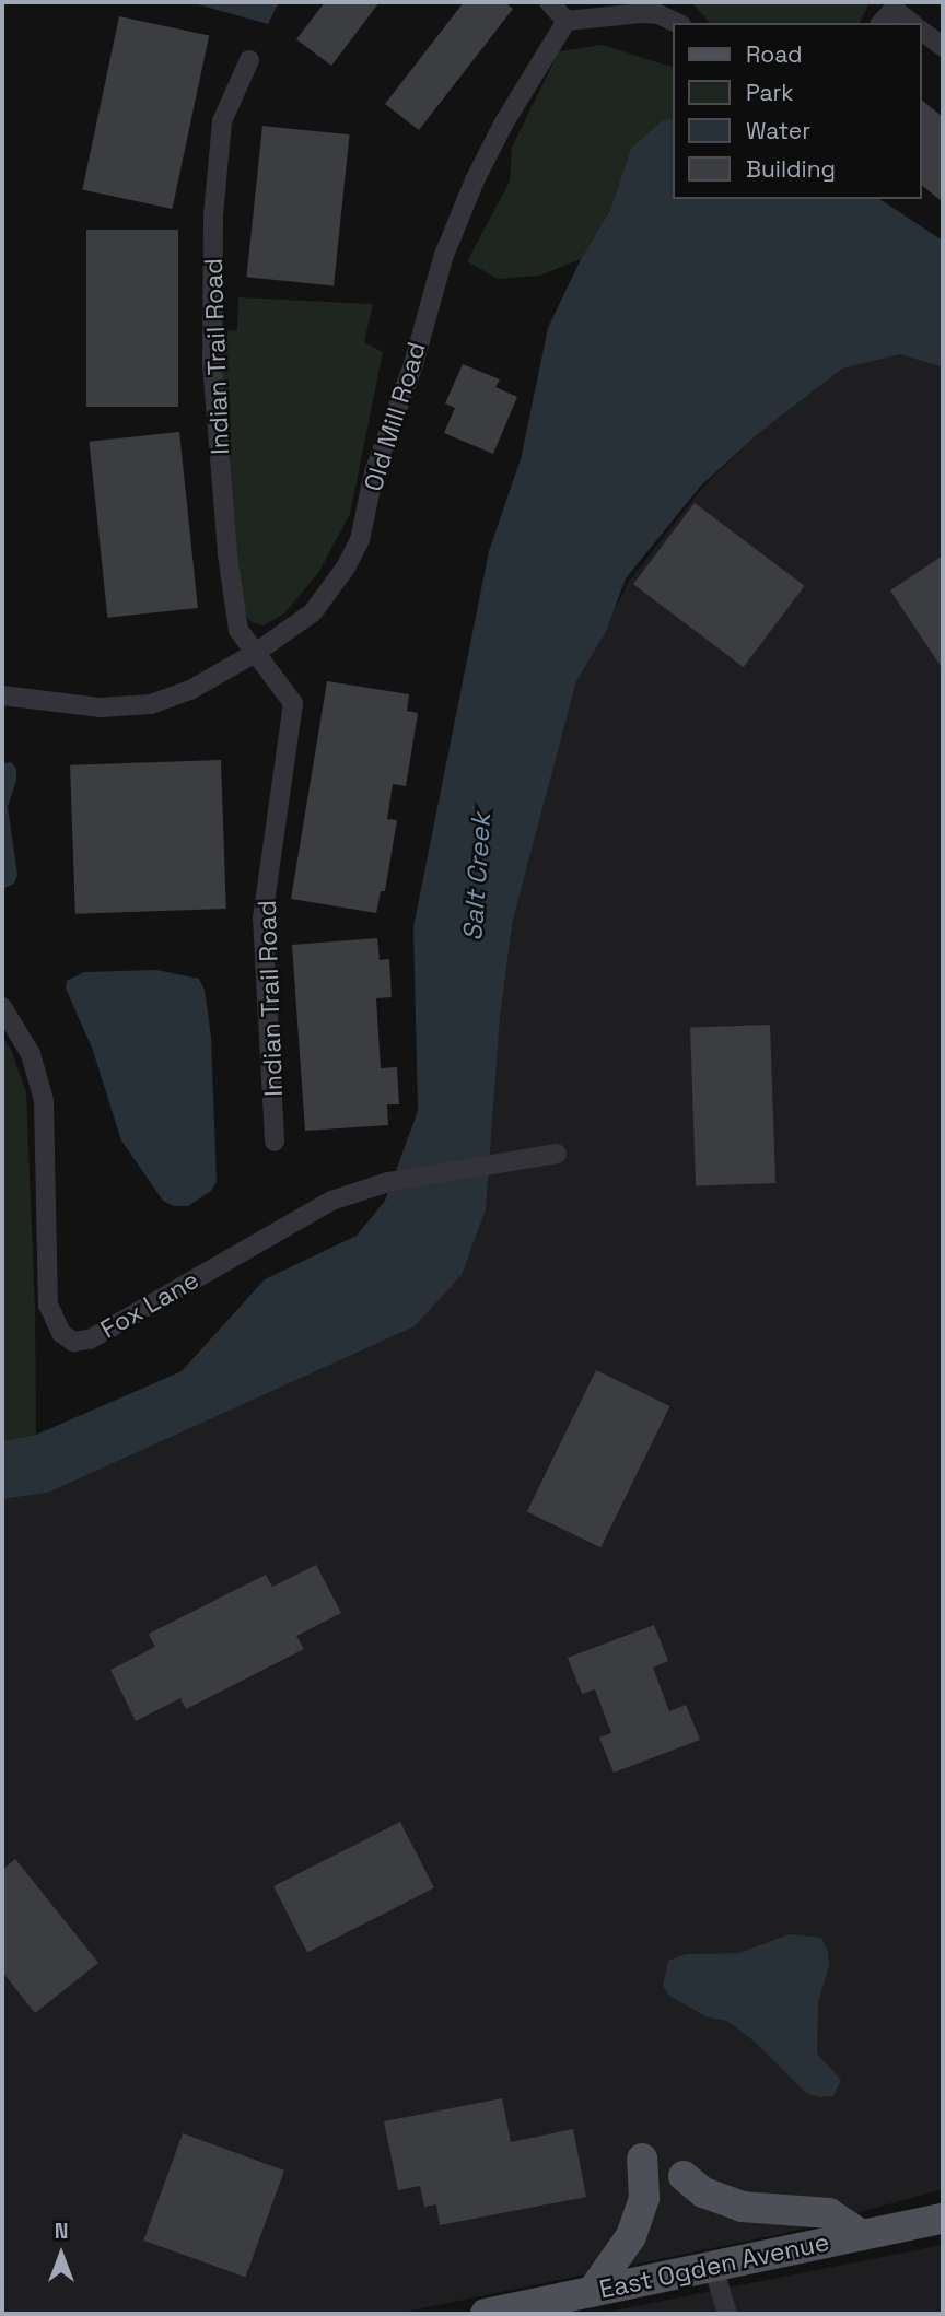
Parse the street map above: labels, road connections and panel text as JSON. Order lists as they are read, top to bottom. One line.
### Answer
{"streets":{"main road":["East Ogden Avenue"],"street":["Indian Trail Road","Old Mill Road","Fox Lane"]},"crossings":[["Indian Trail Road","Old Mill Road"]],"water":["Salt Creek"],"legend":["Road","Park","Water","Building"],"north":"top"}
